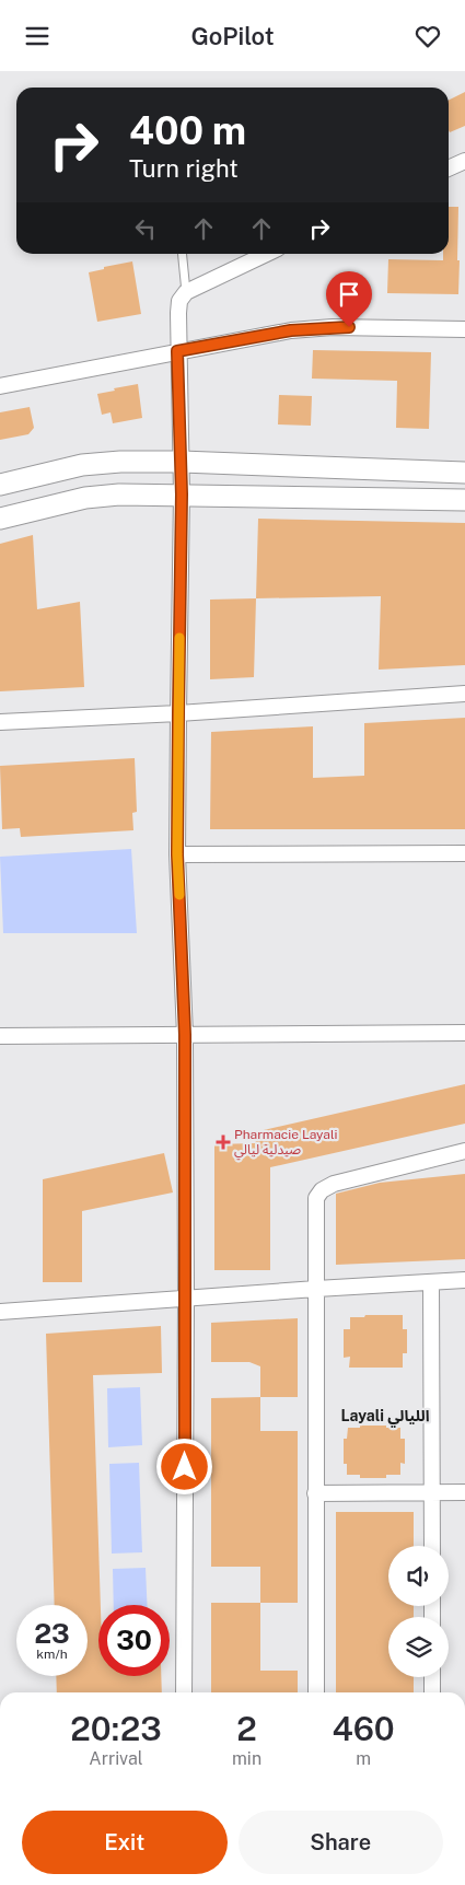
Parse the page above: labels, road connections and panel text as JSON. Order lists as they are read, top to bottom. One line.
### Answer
{"districts":["Layali الليالي"],"places":{"health":["Pharmacie Layali صيدلية ليالي"]},"page":{"header":"GoPilot","turn":["400 m","Turn right"],"speed":"23 km/h","limit":"30","eta":["20:23","Arrival","2","min","460","m"],"buttons":["Exit","Share"]}}
